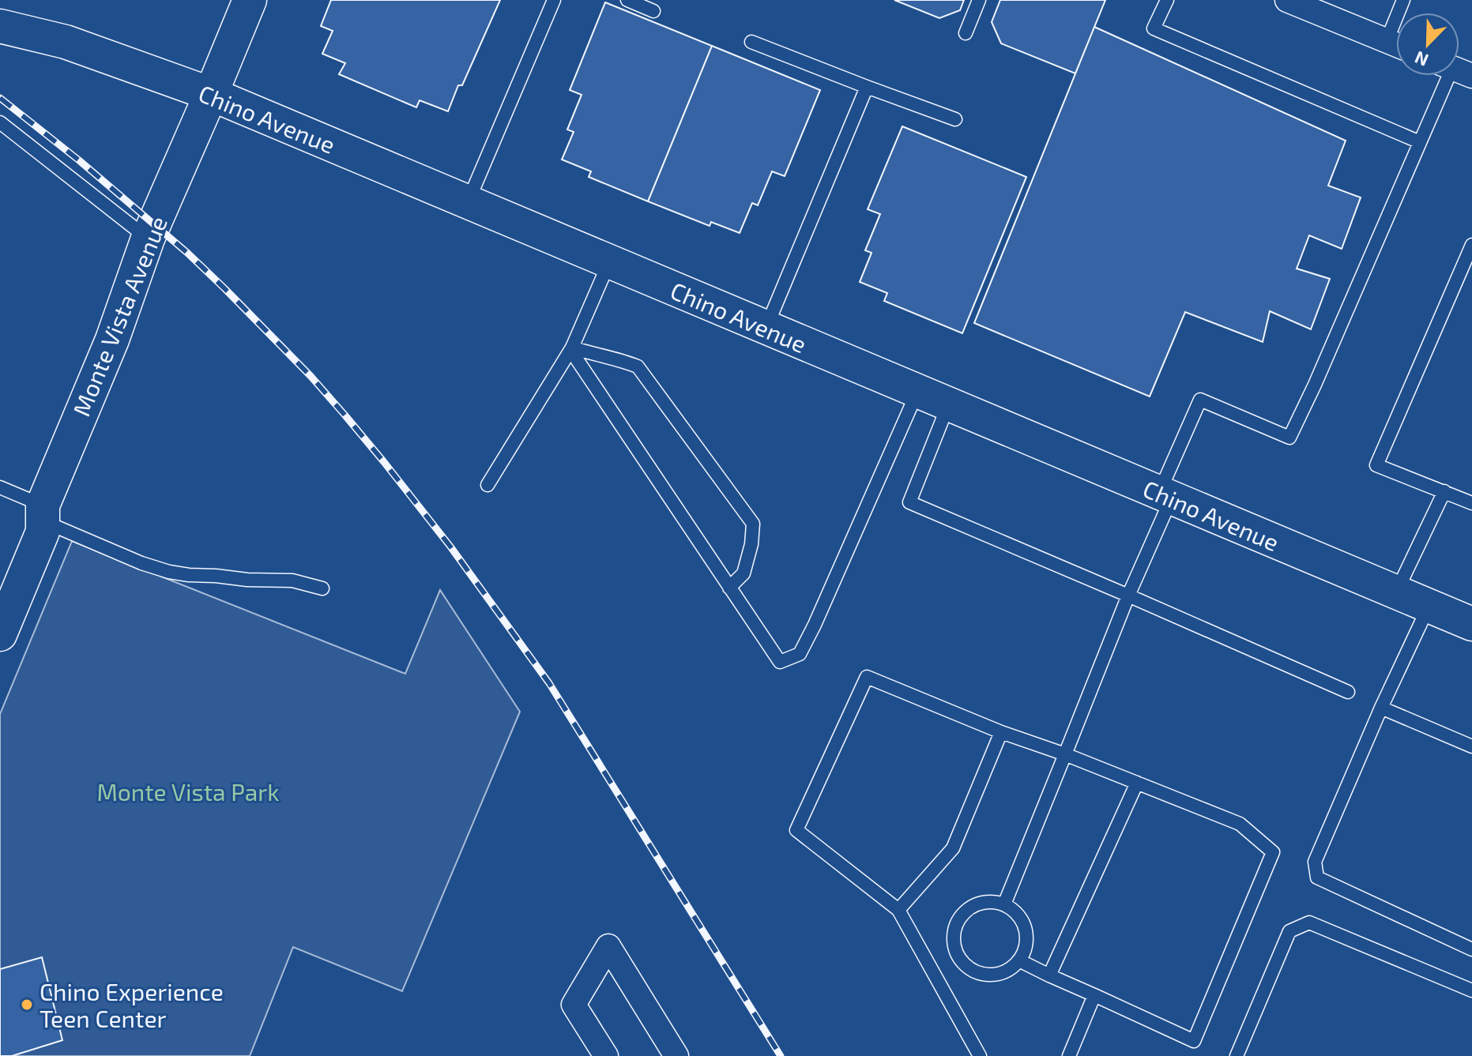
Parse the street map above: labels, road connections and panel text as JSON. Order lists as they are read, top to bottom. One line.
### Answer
{"streets":{"main road":["Chino Avenue","Monte Vista Avenue"]},"crossings":[["Chino Avenue","Monte Vista Avenue"]],"parks":["Monte Vista Park"],"places":["Chino Experience Teen Center"],"north":"bottom left"}
